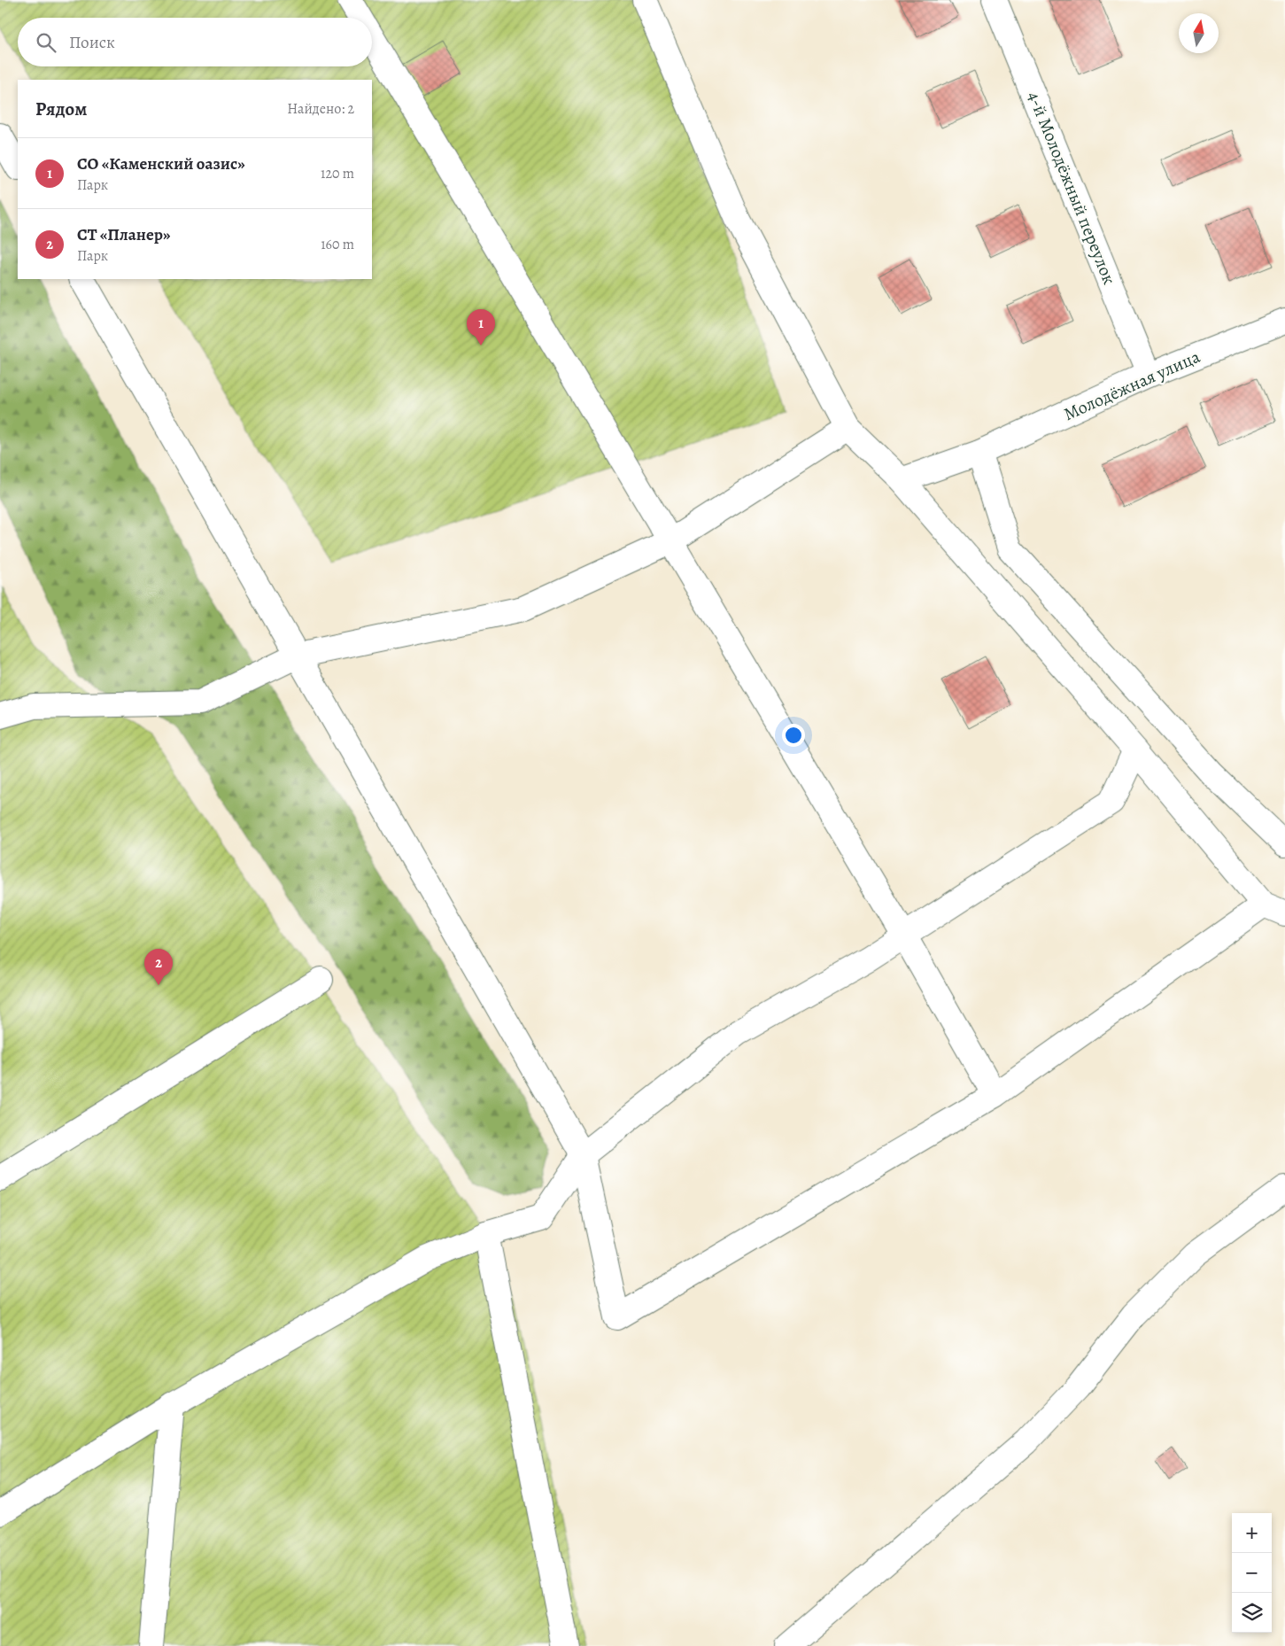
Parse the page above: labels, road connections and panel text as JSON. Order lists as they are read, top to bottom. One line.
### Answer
{"streets":{"street":["4-й Молодёжный переулок","Молодёжная улица"]},"crossings":[["4-й Молодёжный переулок","Молодёжная улица"]],"north":"top","page":{"search":"Поиск","heading":["Рядом","Найдено: 2"],"list":[{"mark":"1","name":"СО «Каменский оазис»","note":"Парк","value":"120 m"},{"mark":"2","name":"СТ «Планер»","note":"Парк","value":"160 m"}],"pins":["1","2"],"map_buttons":["+","−"]}}
